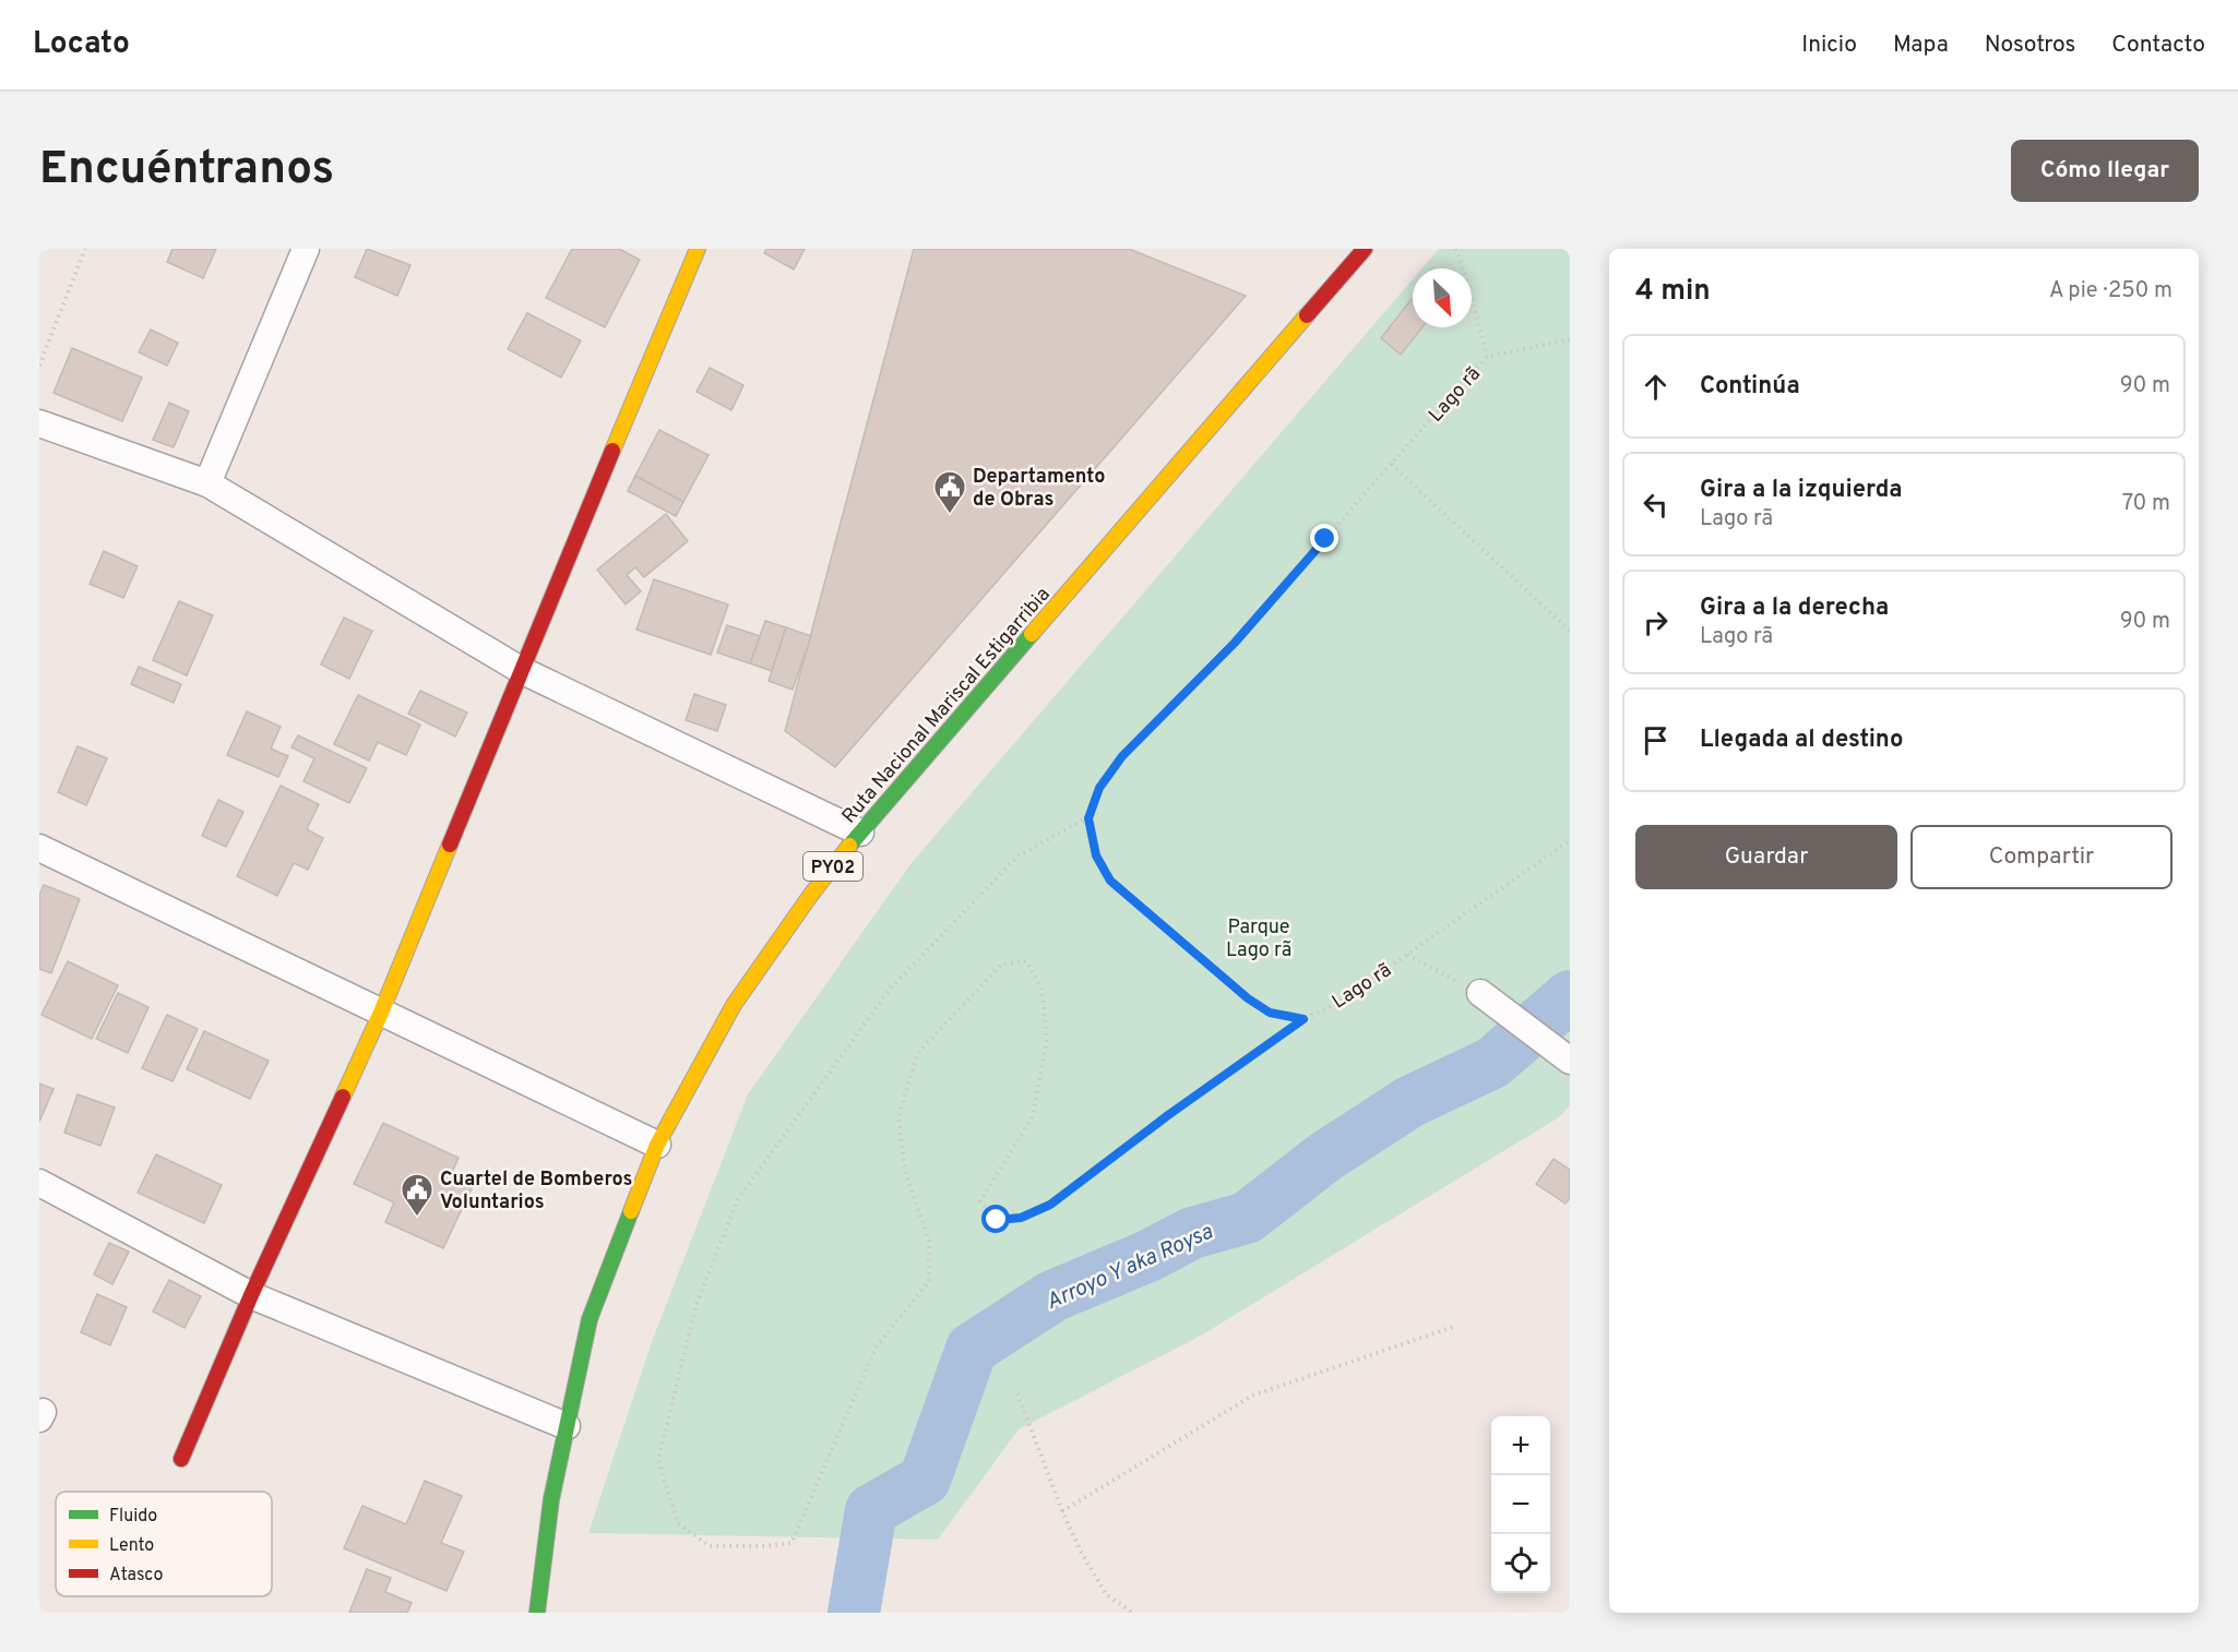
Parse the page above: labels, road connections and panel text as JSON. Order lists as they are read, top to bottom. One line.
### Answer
{"streets":{"main road":["Ruta Nacional Mariscal Estigarribia","PY02"],"path":["Lago rã"]},"water":["Arroyo Y aka Roysa"],"parks":["Parque Lago rã"],"places":{"public building":["Departamento de Obras","Cuartel de Bomberos Voluntarios"]},"legend":["Fluido","Lento","Atasco"],"north":"bottom right","page":{"header":"Locato","nav":["Inicio","Mapa","Nosotros","Contacto"],"buttons":["Cómo llegar",["Guardar","Compartir"]],"title":"Encuéntranos","heading":["4 min","A pie · 250 m"],"list":[["Continúa","90 m"],["Gira a la izquierda","Lago rã","70 m"],["Gira a la derecha","Lago rã","90 m"],"Llegada al destino"],"map_buttons":["+","−"]}}
